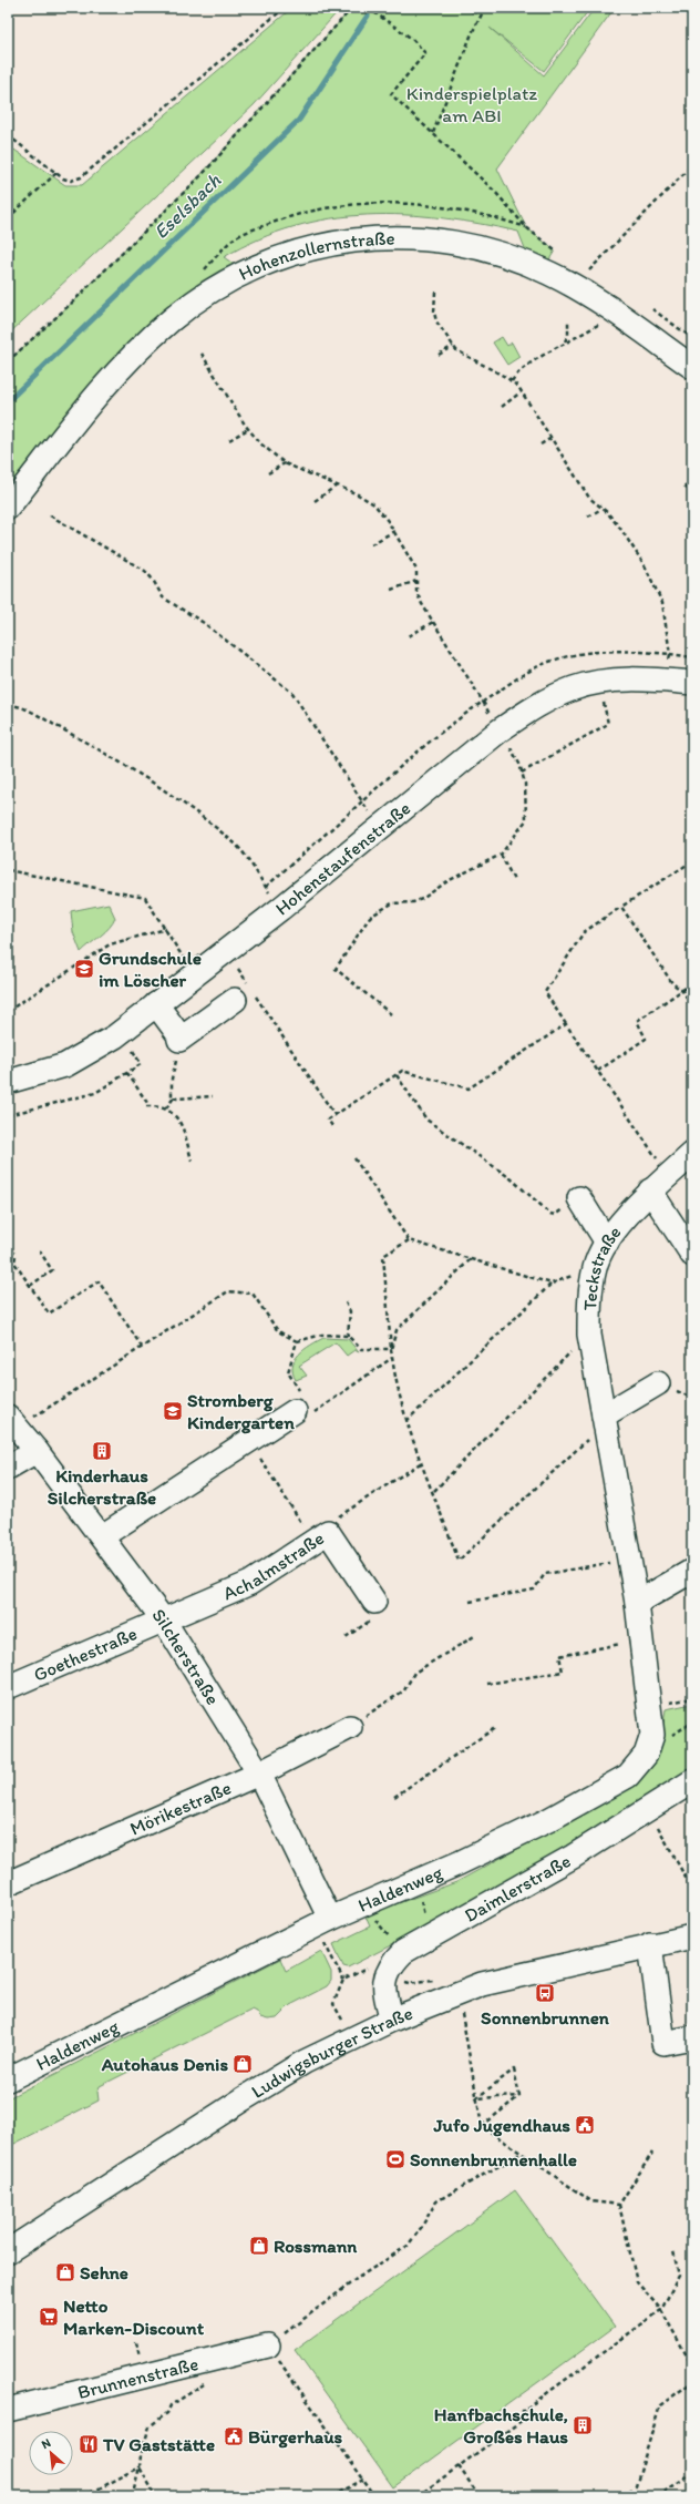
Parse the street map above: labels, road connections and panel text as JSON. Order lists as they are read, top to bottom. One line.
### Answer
{"streets":{"street":["Hohenzollernstraße","Hohenstaufenstraße","Teckstraße","Achalmstraße","Goethestraße","Silcherstraße","Mörikestraße","Daimlerstraße","Haldenweg","Ludwigsburger Straße","Brunnenstraße"]},"crossings":[["Teckstraße","Haldenweg"],["Achalmstraße","Goethestraße"],["Achalmstraße","Silcherstraße"],["Goethestraße","Silcherstraße"],["Silcherstraße","Mörikestraße"],["Silcherstraße","Haldenweg"]],"water":["Eselsbach"],"parks":["Kinderspielplatz am ABI"],"places":{"school or university":["Grundschule im Löscher","Stromberg Kindergarten"],"building":["Kinderhaus Silcherstraße","Hanfbachschule, Großes Haus"],"bus stop":["Sonnenbrunnen"],"shop":["Autohaus Denis","Rossmann","Sehne"],"public building":["Jufo Jugendhaus","Bürgerhaus"],"sports":["Sonnenbrunnenhalle"],"supermarket":["Netto Marken-Discount"],"restaurant":["TV Gaststätte"]},"north":"top left"}
